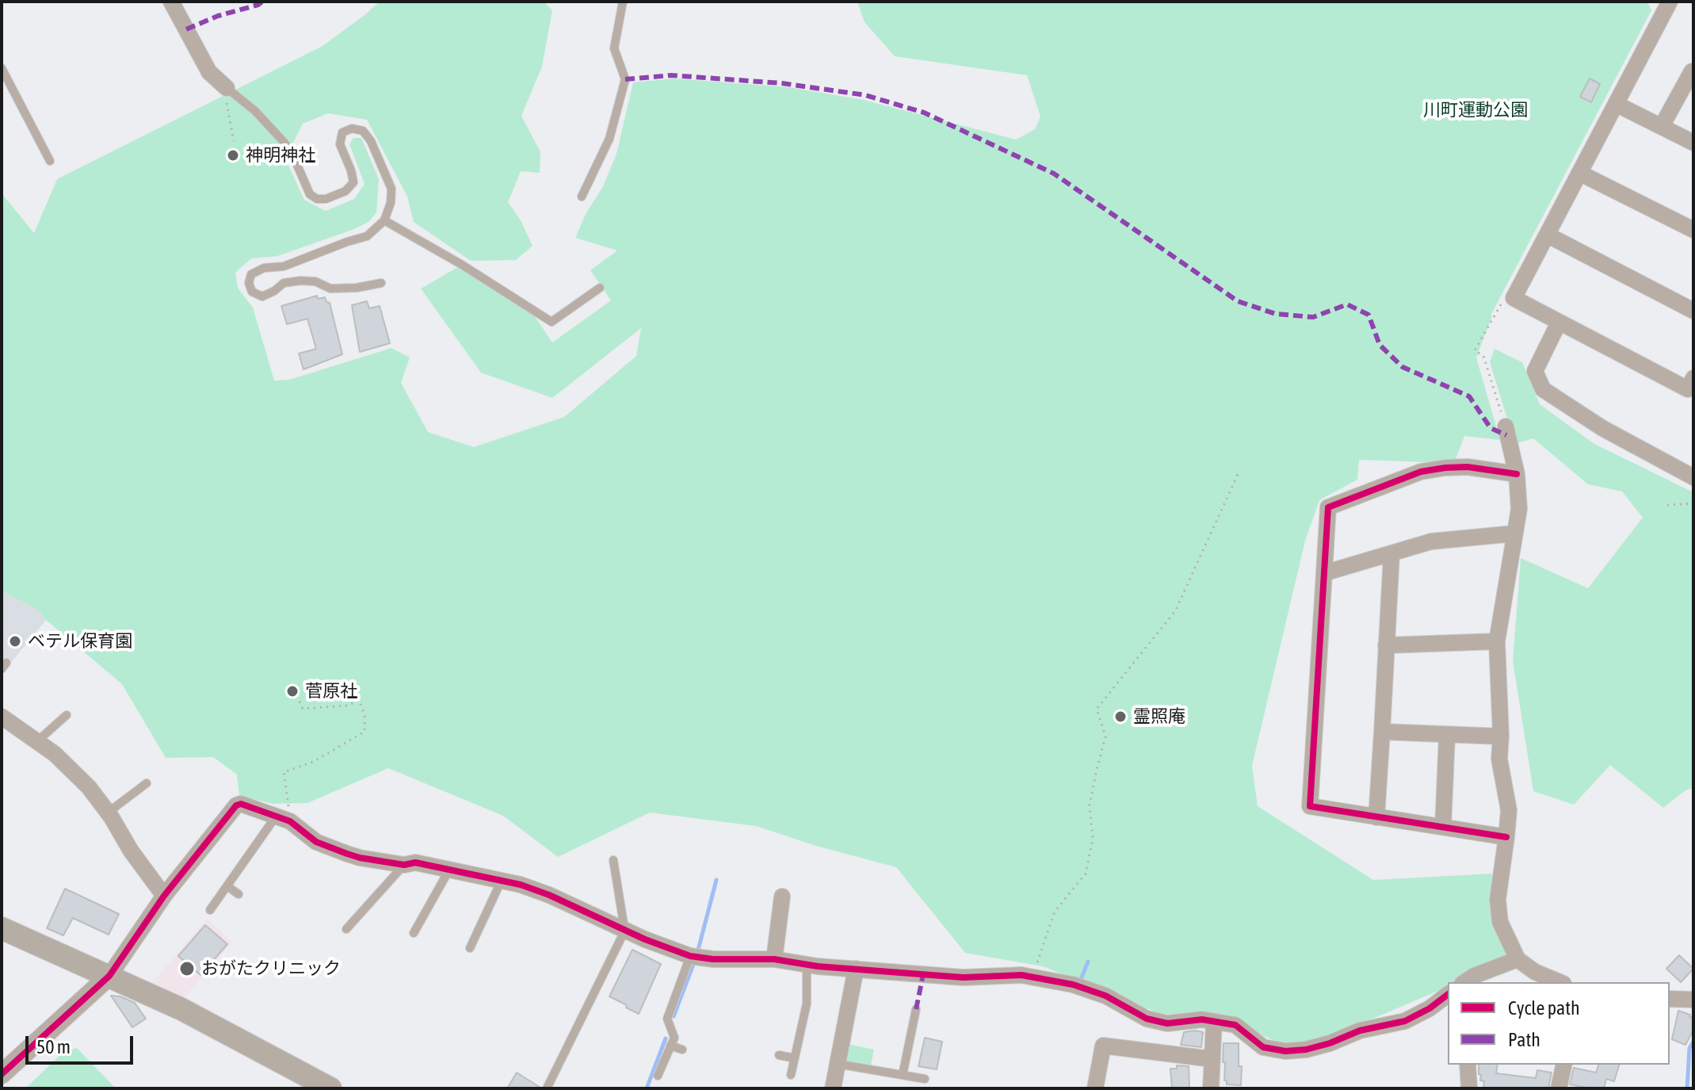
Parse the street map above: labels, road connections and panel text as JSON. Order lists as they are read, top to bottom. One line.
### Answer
{"parks":["川町運動公園"],"places":["神明神社","ベテル保育園","菅原社","霊照庵","おがたクリニック"],"legend":["Cycle path","Path"],"scale_bar":"50 m"}
